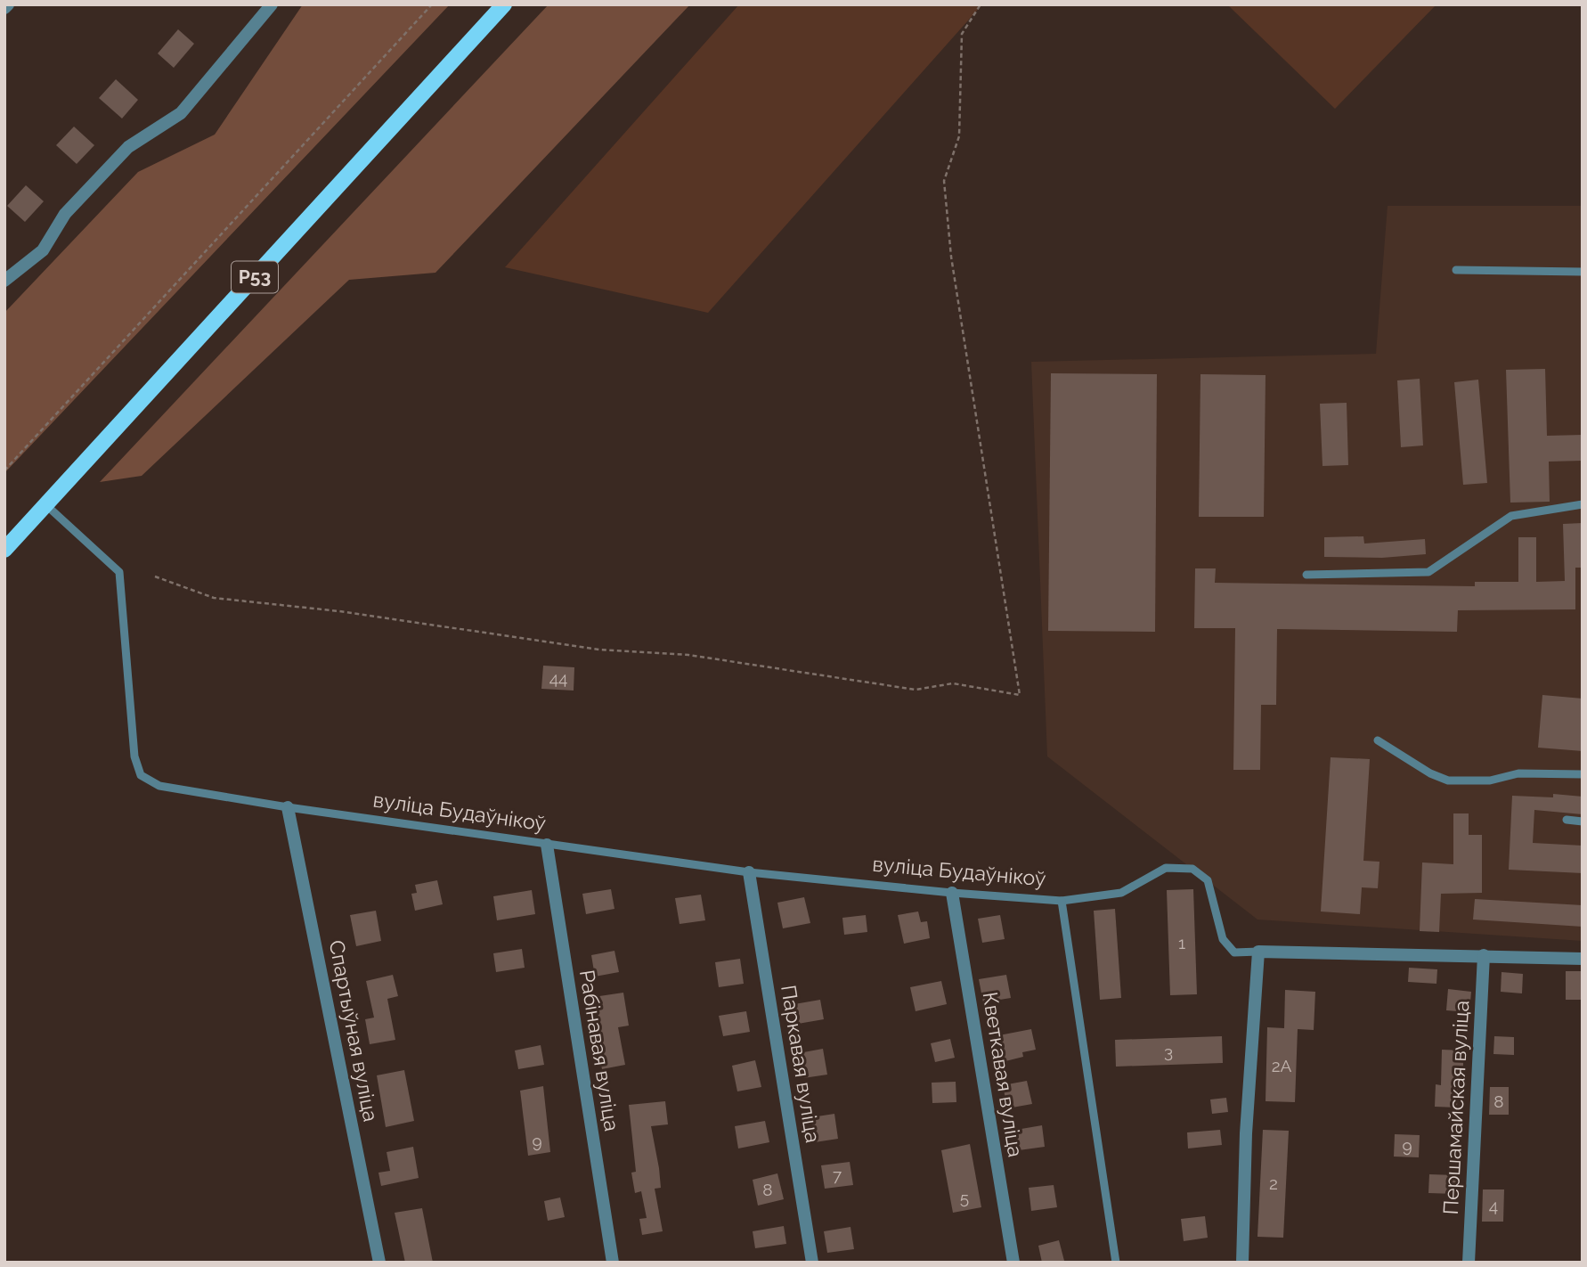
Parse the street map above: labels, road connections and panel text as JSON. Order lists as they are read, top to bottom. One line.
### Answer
{"streets":{"main road":["Р53"],"street":["Спартыўная вуліца","Рабінавая вуліца","Паркавая вуліца","Кветкавая вуліца","Першамайская вуліца"],"lane":["вуліца Будаўнікоў"]},"crossings":[["Р53","вуліца Будаўнікоў"],["вуліца Будаўнікоў","Спартыўная вуліца"],["вуліца Будаўнікоў","Рабінавая вуліца"],["вуліца Будаўнікоў","Паркавая вуліца"],["вуліца Будаўнікоў","Кветкавая вуліца"]],"house_numbers":["44","1","3","2А","8","9","9","7","2","8","5","4"]}
